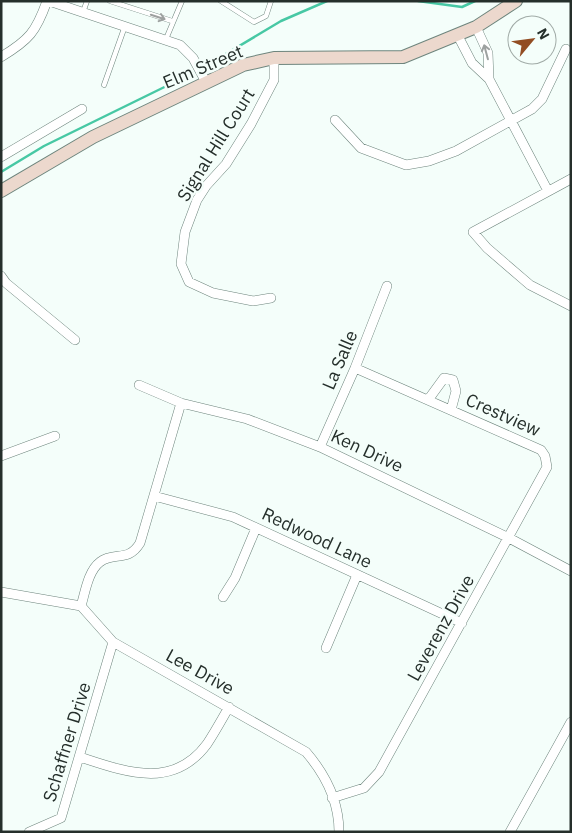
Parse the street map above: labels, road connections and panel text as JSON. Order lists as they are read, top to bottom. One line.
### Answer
{"streets":{"main road":["Elm Street"],"street":["Signal Hill Court","La Salle","Crestview","Ken Drive","Redwood Lane","Leverenz Drive","Lee Drive","Schaffner Drive"]},"crossings":[["Elm Street","Signal Hill Court"],["La Salle","Crestview"],["La Salle","Ken Drive"],["Crestview","Leverenz Drive"],["Ken Drive","Leverenz Drive"],["Redwood Lane","Leverenz Drive"],["Leverenz Drive","Lee Drive"],["Lee Drive","Schaffner Drive"]],"north":"top right"}
